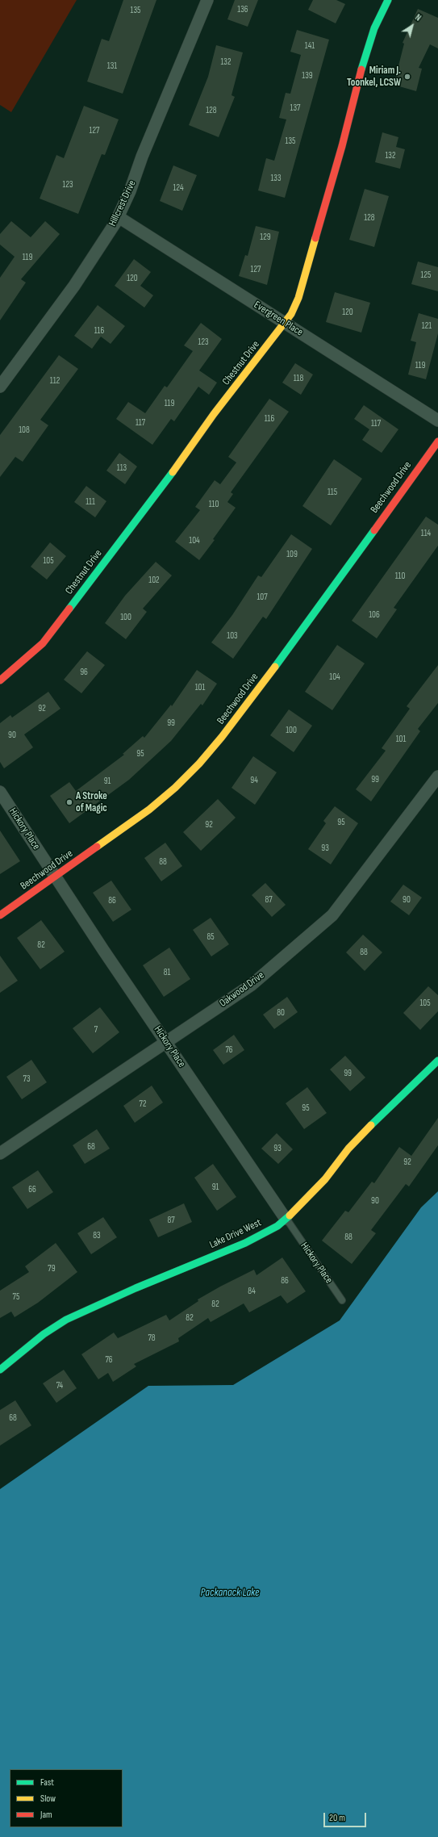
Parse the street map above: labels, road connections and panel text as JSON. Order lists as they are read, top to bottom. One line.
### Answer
{"streets":{"street":["Hillcrest Drive","Evergreen Place","Chestnut Drive","Beechwood Drive","Hickory Place","Oakwood Drive","Lake Drive West"]},"crossings":[["Hillcrest Drive","Evergreen Place"],["Evergreen Place","Chestnut Drive"],["Beechwood Drive","Hickory Place"],["Hickory Place","Oakwood Drive"],["Hickory Place","Lake Drive West"]],"water":["Packanack Lake"],"places":["Miriam J. Toonkel, LCSW","A Stroke of Magic"],"house_numbers":["136","135","141","132","131","139","137","128","127","135","132","133","123","124","128","129","119","127","125","120","120","121","116","123","119","118","112","119","116","117","117","108","113","115","111","110","114","104","109","105","110","102","107","106","100","103","96","104","101","92","99","100","90","101","95","99","94","91","95","92","93","88","87","90","86","85","82","88","81","105","80","7","76","99","73","72","95","68","93","92","91","66","90","87","83","88","79","86","84","75","82","82","78","76","74","68"],"legend":["Fast","Slow","Jam"],"scale_bar":"20 m","north":"top right"}
